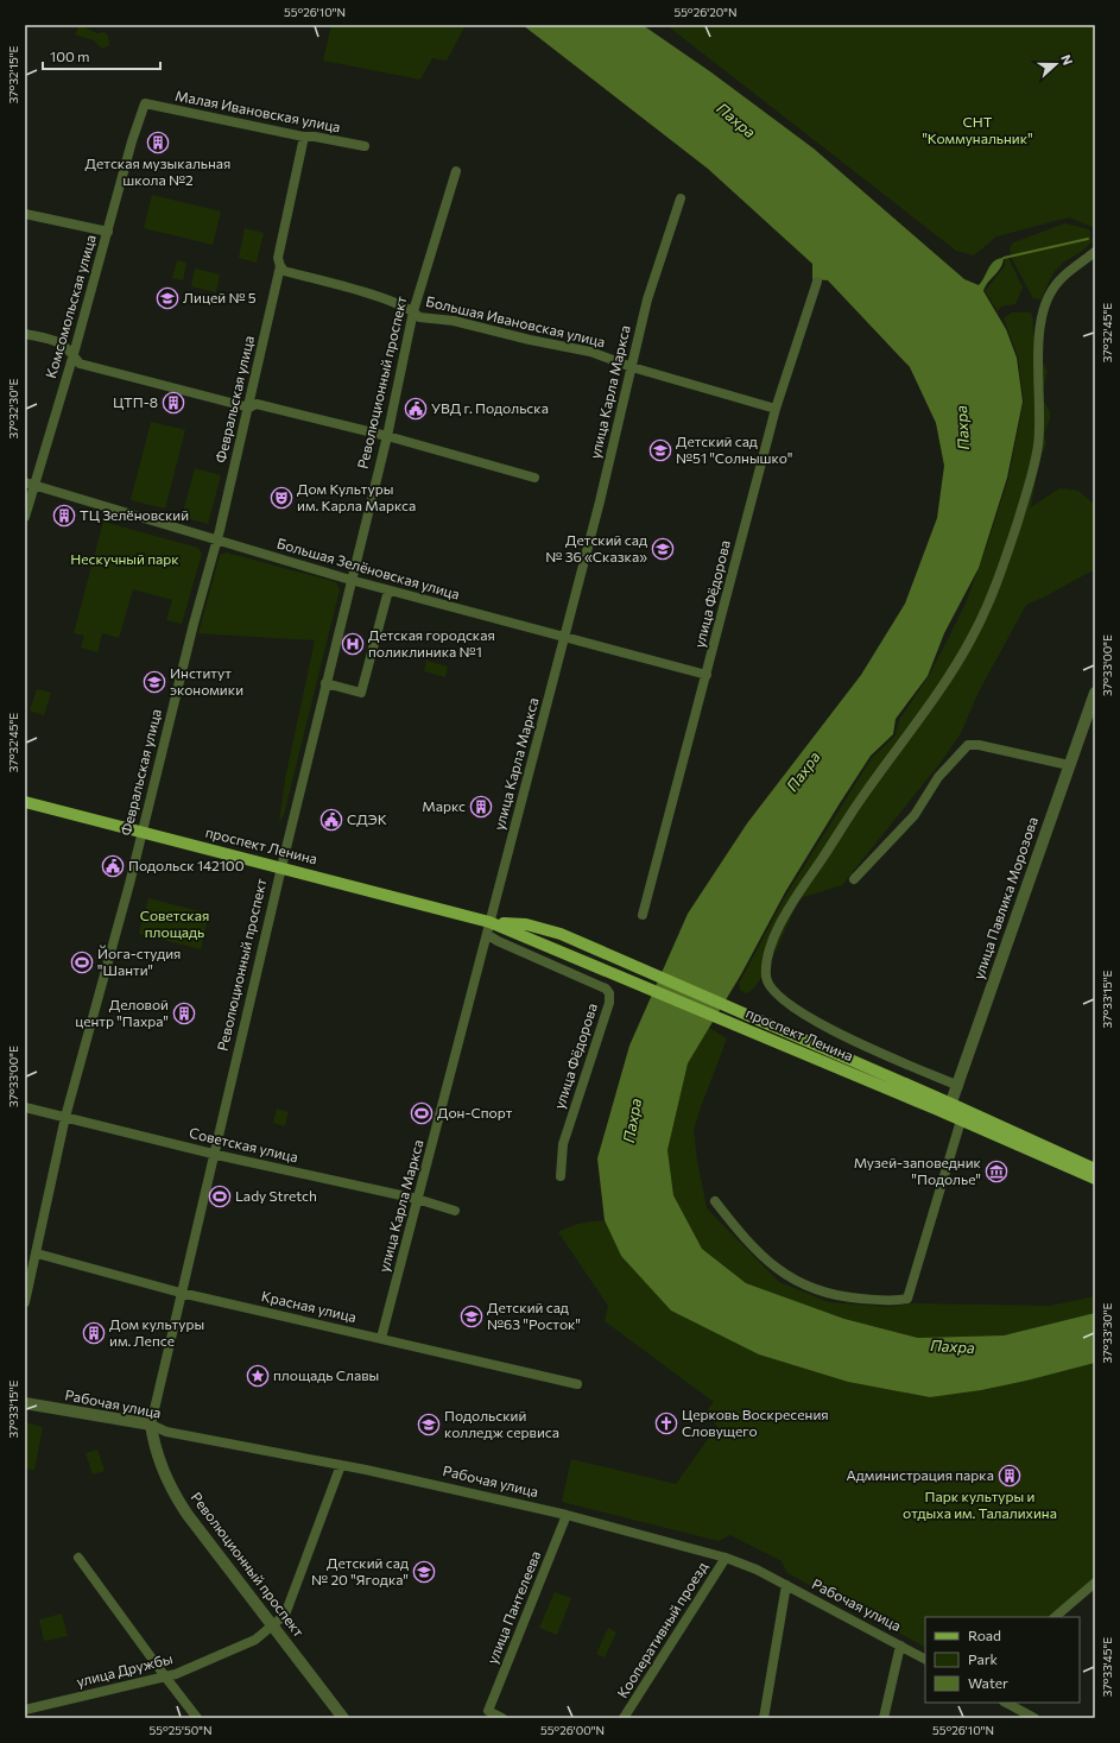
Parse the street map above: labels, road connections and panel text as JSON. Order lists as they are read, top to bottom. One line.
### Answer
{"streets":{"main road":["проспект Ленина"],"street":["Малая Ивановская улица","Комсомольская улица","Большая Ивановская улица","Революционный проспект","улица Карла Маркса","Февральская улица","Большая Зелёновская улица","улица Фёдорова","улица Павлика Морозова","Советская улица","Красная улица","Рабочая улица","улица Пантелеева","Кооперативный проезд","улица Дружбы"]},"crossings":[["Малая Ивановская улица","Комсомольская улица"],["Малая Ивановская улица","Февральская улица"],["Комсомольская улица","Большая Зелёновская улица"],["Большая Ивановская улица","Революционный проспект"],["Большая Ивановская улица","улица Карла Маркса"],["Большая Ивановская улица","Февральская улица"],["Большая Ивановская улица","улица Фёдорова"],["Революционный проспект","Большая Зелёновская улица"],["Революционный проспект","проспект Ленина"],["Революционный проспект","Советская улица"],["Революционный проспект","Красная улица"],["Революционный проспект","Рабочая улица"],["Революционный проспект","улица Дружбы"],["улица Карла Маркса","Большая Зелёновская улица"],["улица Карла Маркса","улица Фёдорова"],["улица Карла Маркса","проспект Ленина"],["улица Карла Маркса","Советская улица"],["улица Карла Маркса","Красная улица"],["Февральская улица","Большая Зелёновская улица"],["Февральская улица","проспект Ленина"],["Февральская улица","Советская улица"],["Февральская улица","Красная улица"],["Большая Зелёновская улица","улица Фёдорова"],["проспект Ленина","улица Павлика Морозова"],["Рабочая улица","улица Пантелеева"],["Рабочая улица","Кооперативный проезд"],["Рабочая улица","улица Дружбы"]],"water":["Пахра"],"parks":["СНТ \"Коммунальник\"","Нескучный парк","Советская площадь","Парк культуры и отдыха им. Талалихина"],"places":{"building":["Детская музыкальная школа №2","ЦТП-8","ТЦ Зелёновский","Маркс","Деловой центр \"Пахра\"","Дом культуры им. Лепсе","Администрация парка"],"school or university":["Лицей № 5","Детский сад №51 \"Солнышко\"","Детский сад № 36 «Сказка»","Институт экономики","Детский сад №63 \"Росток\"","Подольский колледж сервиса","Детский сад № 20 \"Ягодка\""],"public building":["УВД г. Подольска","СДЭК","Подольск 142100"],"theatre":["Дом Культуры им. Карла Маркса"],"hospital":["Детская городская поликлиника №1"],"sports":["Йога-студия \"Шанти\"","Дон-Спорт","Lady Stretch"],"museum":["Музей-заповедник \"Подолье\""],"place":["площадь Славы"],"church":["Церковь Воскресения Словущего"]},"legend":["Road","Park","Water"],"scale_bar":"100 m","north":"right","coordinates":["55°26'10\"N","55°26'20\"N","37°32'15\"E","37°32'45\"E","37°32'30\"E","37°33'00\"E","37°33'15\"E","37°33'30\"E","37°33'45\"E","55°25'50\"N","55°26'00\"N"]}
